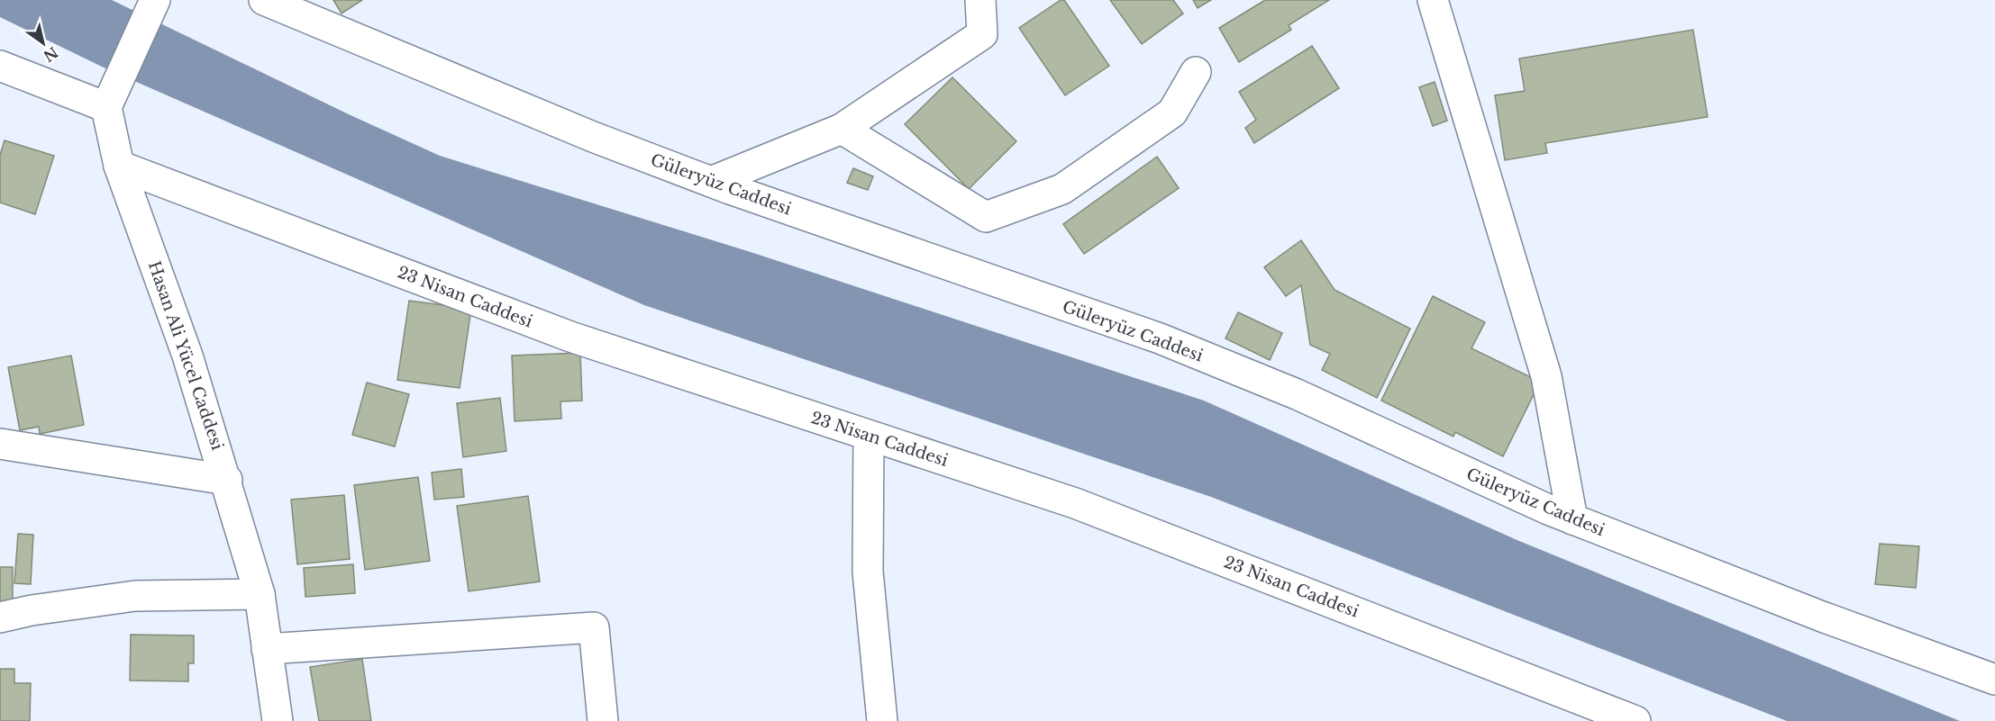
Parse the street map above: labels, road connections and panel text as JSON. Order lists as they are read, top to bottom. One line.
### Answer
{"streets":{"street":["Güleryüz Caddesi","23 Nisan Caddesi","Hasan Ali Yücel Caddesi"]},"crossings":[["23 Nisan Caddesi","Hasan Ali Yücel Caddesi"]],"north":"bottom right"}
